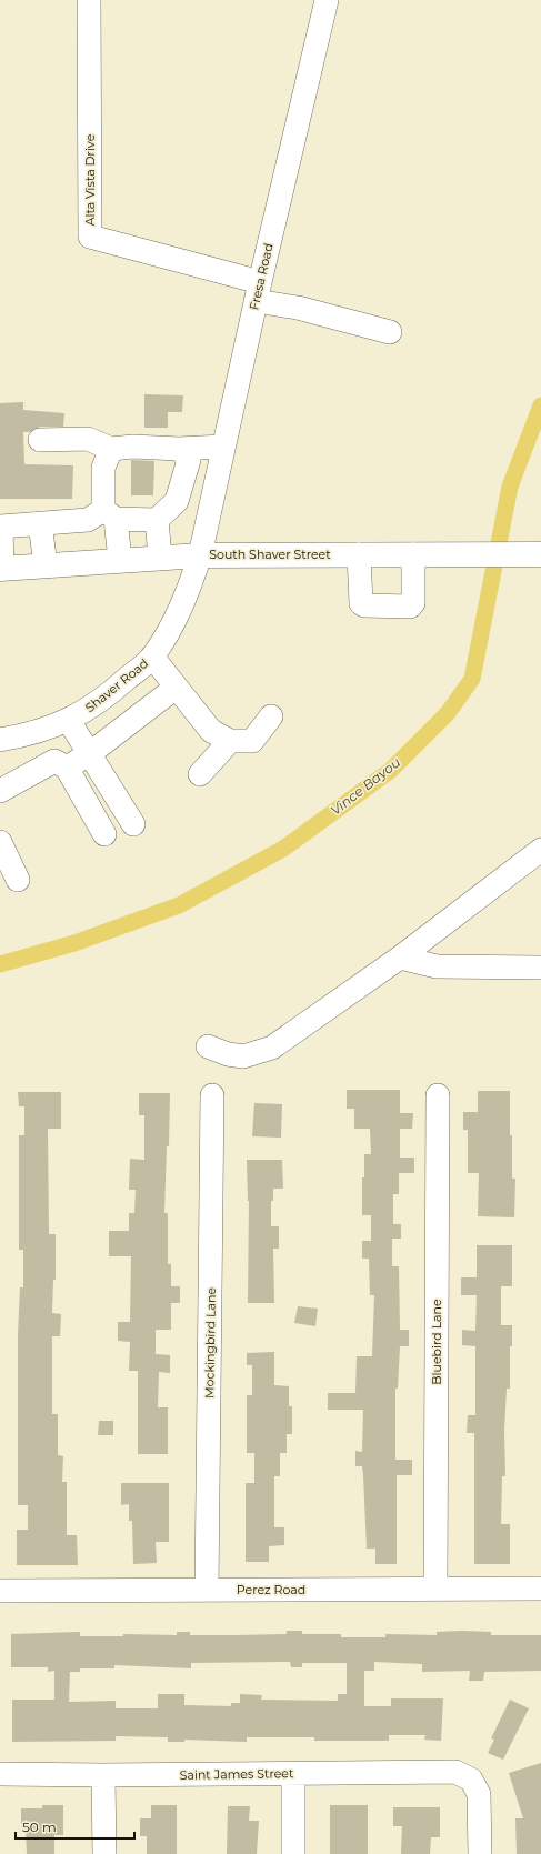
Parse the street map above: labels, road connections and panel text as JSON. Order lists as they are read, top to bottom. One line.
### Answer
{"streets":{"main road":["South Shaver Street"],"street":["Alta Vista Drive","Fresa Road","Shaver Road","Bluebird Lane","Mockingbird Lane","Perez Road","Saint James Street"]},"crossings":[["Alta Vista Drive","Fresa Road"],["Fresa Road","South Shaver Street"],["Fresa Road","Shaver Road"],["South Shaver Street","Shaver Road"],["Bluebird Lane","Perez Road"],["Mockingbird Lane","Perez Road"]],"water":["Vince Bayou"],"scale_bar":"50 m"}
